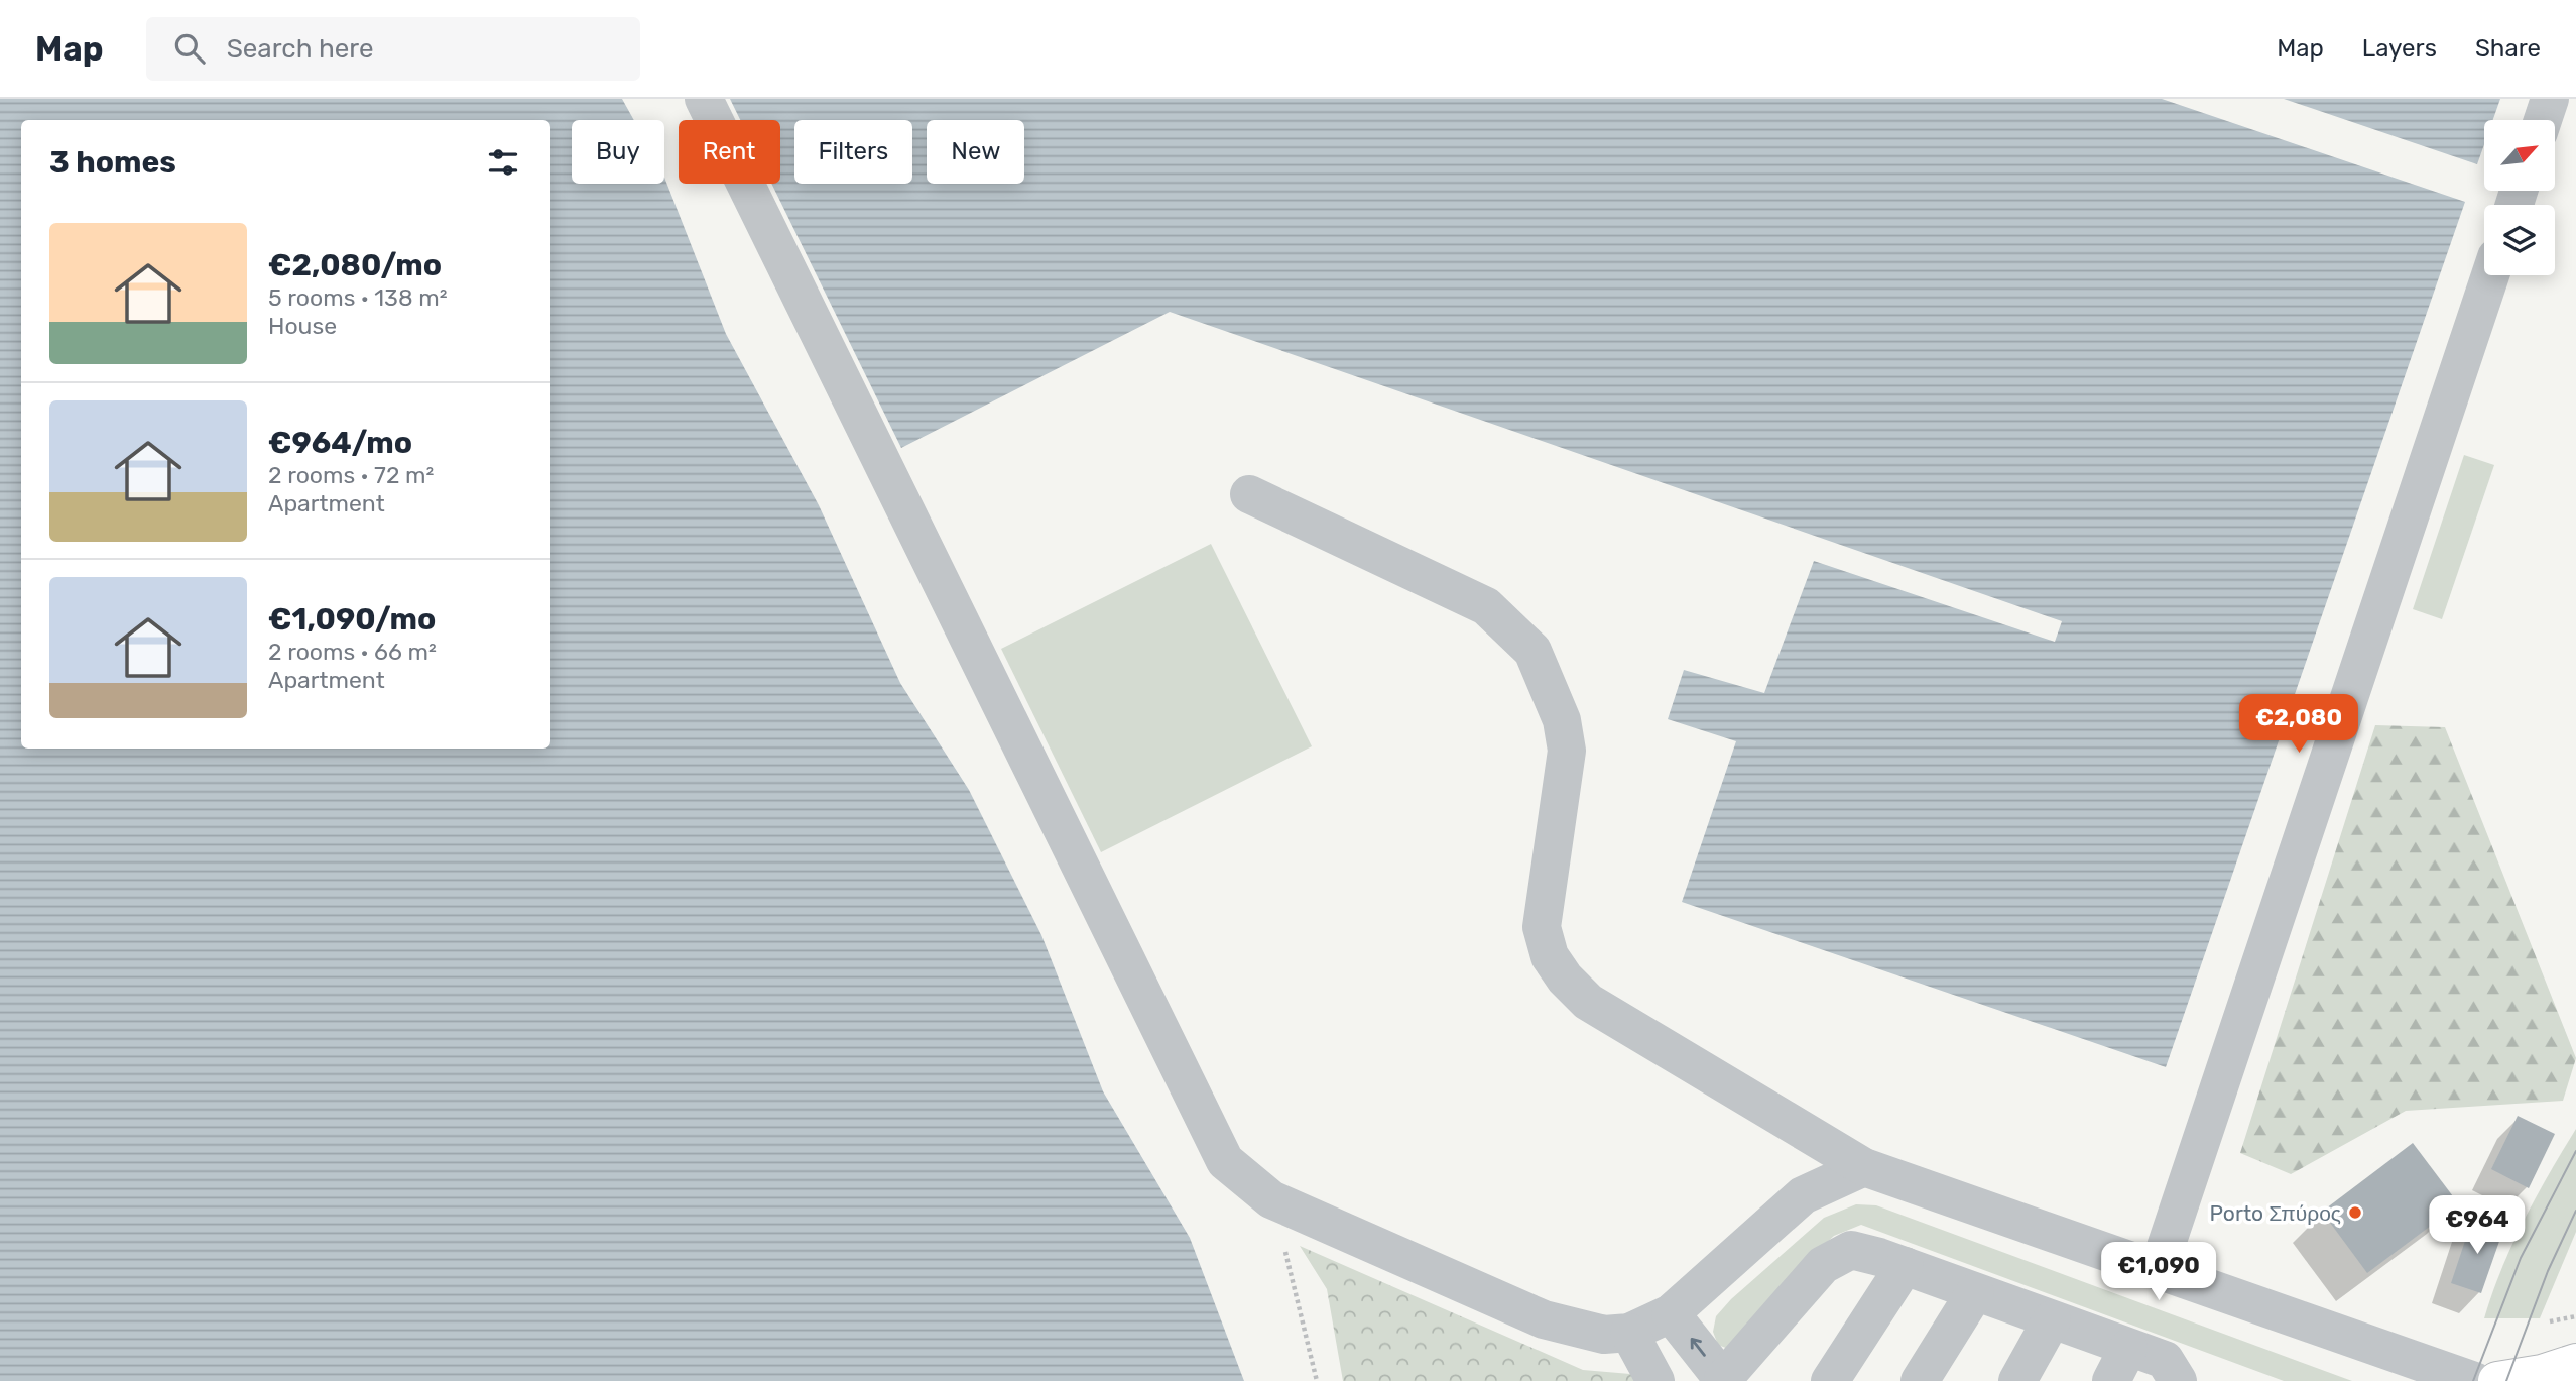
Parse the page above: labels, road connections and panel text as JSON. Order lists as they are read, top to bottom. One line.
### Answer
{"places":["Porto Σπύρος"],"north":"top right","page":{"header":"Map","search":"Search here","nav":["Map","Layers","Share"],"chip":["Buy","Rent","Filters","New"],"heading":"3 homes","list":[{"name":"€2,080/mo","note":"5 rooms · 138 m² · House"},{"name":"€964/mo","note":"2 rooms · 72 m² · Apartment"},{"name":"€1,090/mo","note":"2 rooms · 66 m² · Apartment"}],"price":["€2,080","€964","€1,090"]}}
